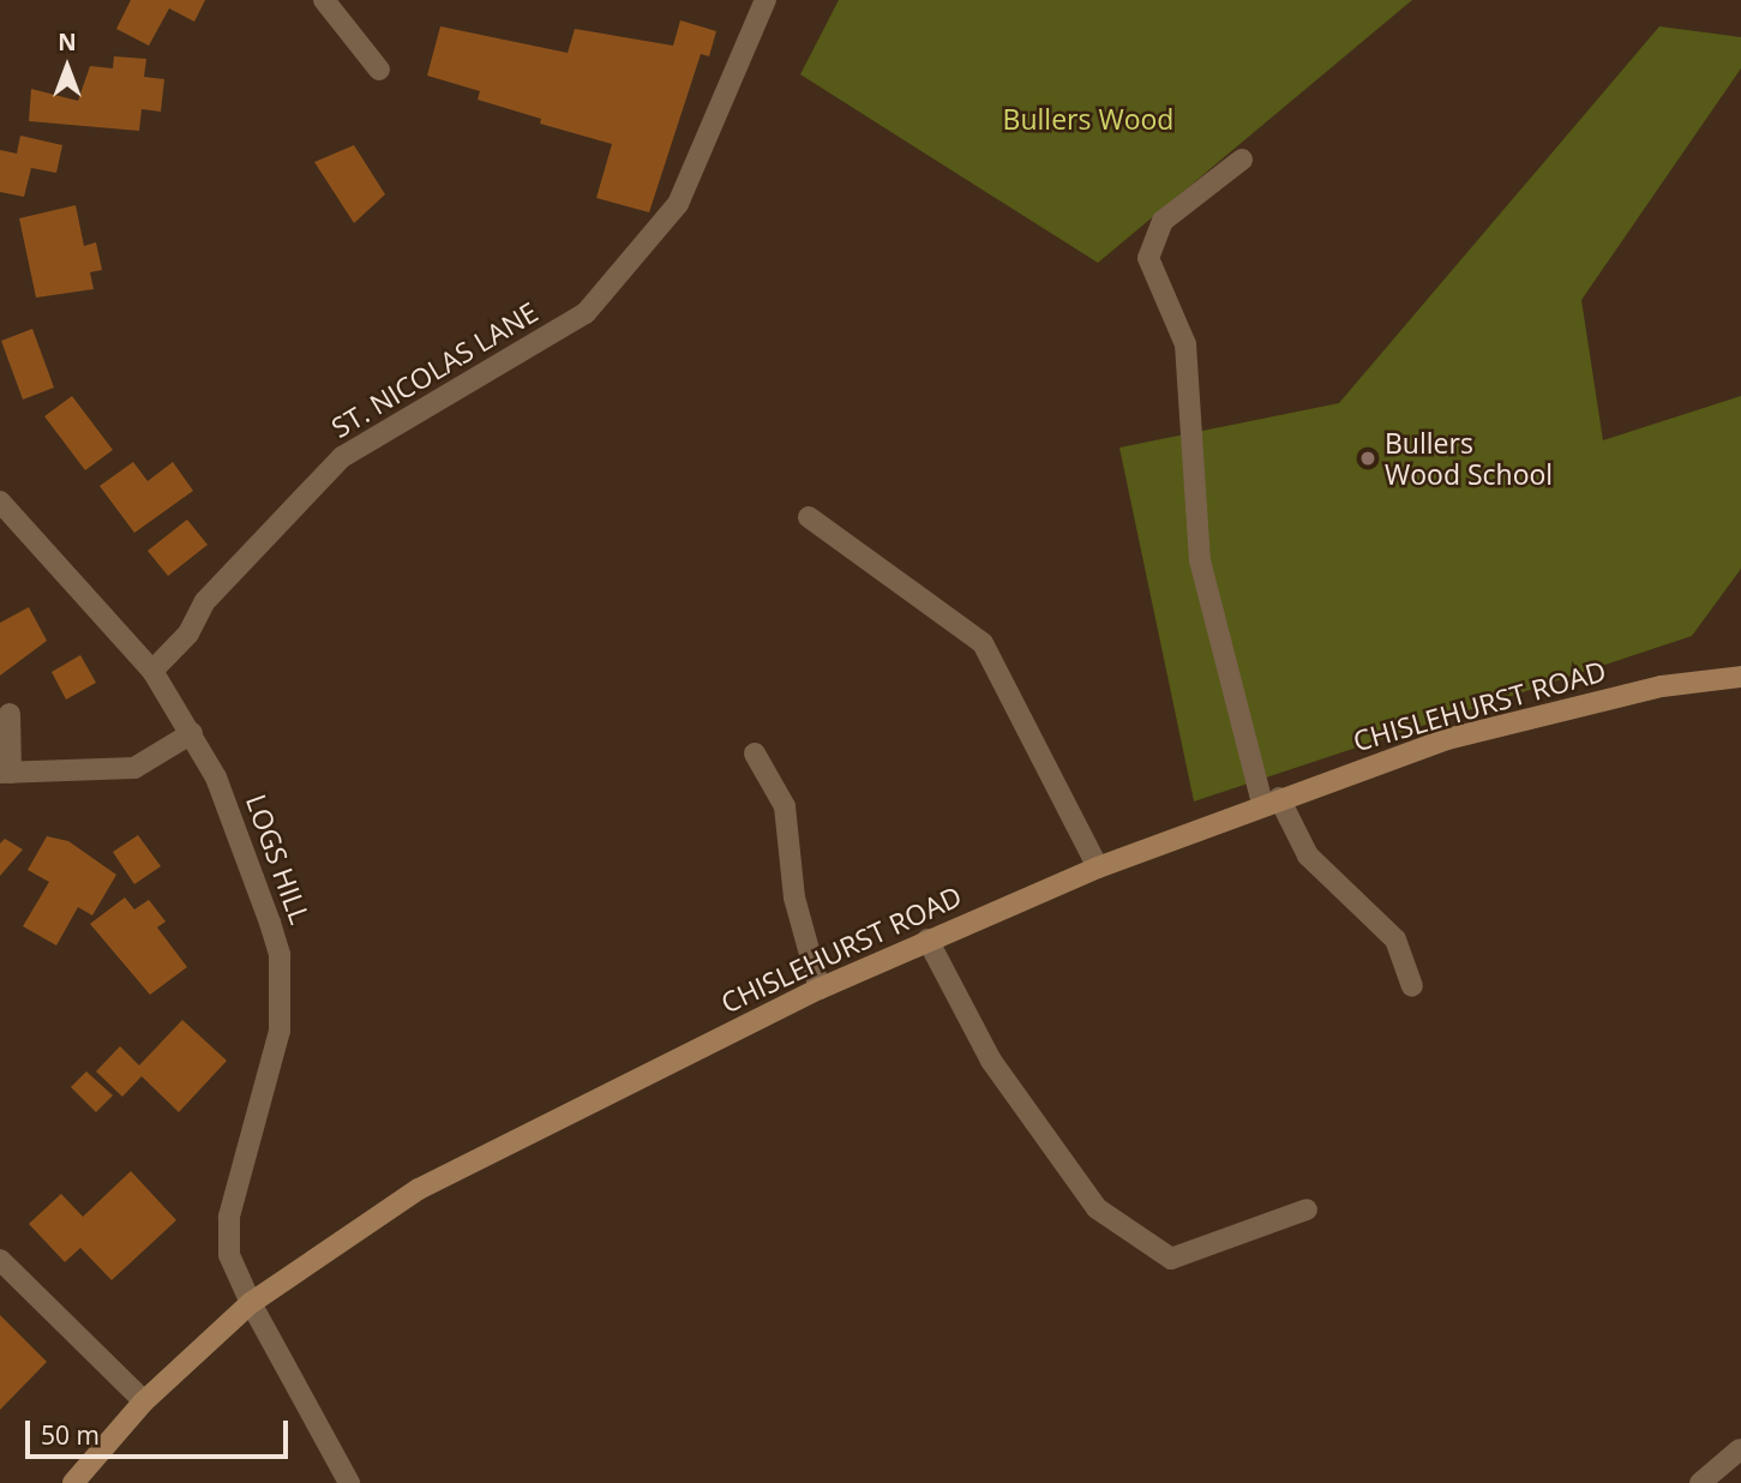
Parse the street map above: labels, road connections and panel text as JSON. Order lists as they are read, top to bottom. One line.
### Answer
{"streets":{"main road":["CHISLEHURST ROAD"],"street":["ST. NICOLAS LANE","LOGS HILL"]},"crossings":[["ST. NICOLAS LANE","LOGS HILL"],["CHISLEHURST ROAD","LOGS HILL"]],"parks":["Bullers Wood"],"places":["Bullers Wood School"],"scale_bar":"50 m","north":"top"}
